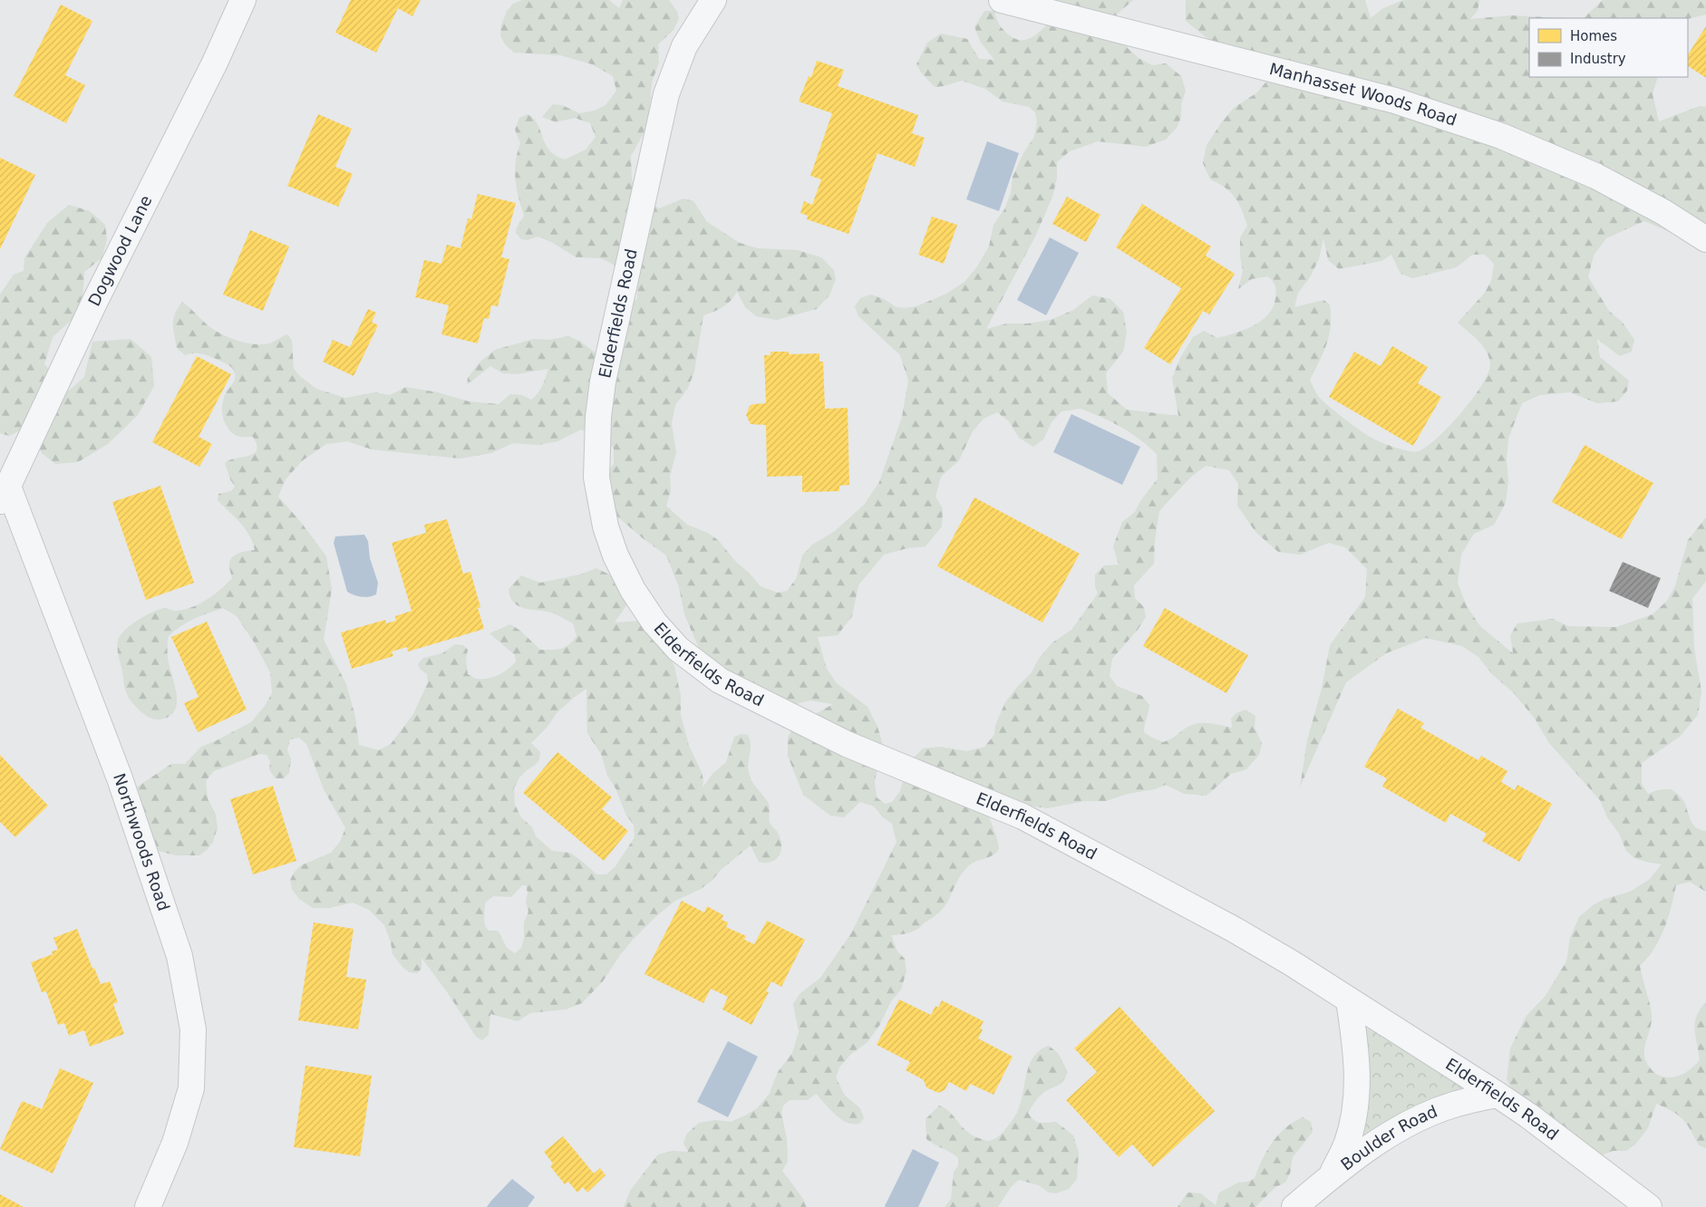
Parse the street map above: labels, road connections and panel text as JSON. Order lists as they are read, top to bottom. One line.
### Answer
{"streets":{"street":["Manhasset Woods Road","Dogwood Lane","Elderfields Road","Northwoods Road","Boulder Road"]},"crossings":[["Dogwood Lane","Northwoods Road"],["Elderfields Road","Boulder Road"]],"legend":["Homes","Industry"]}
